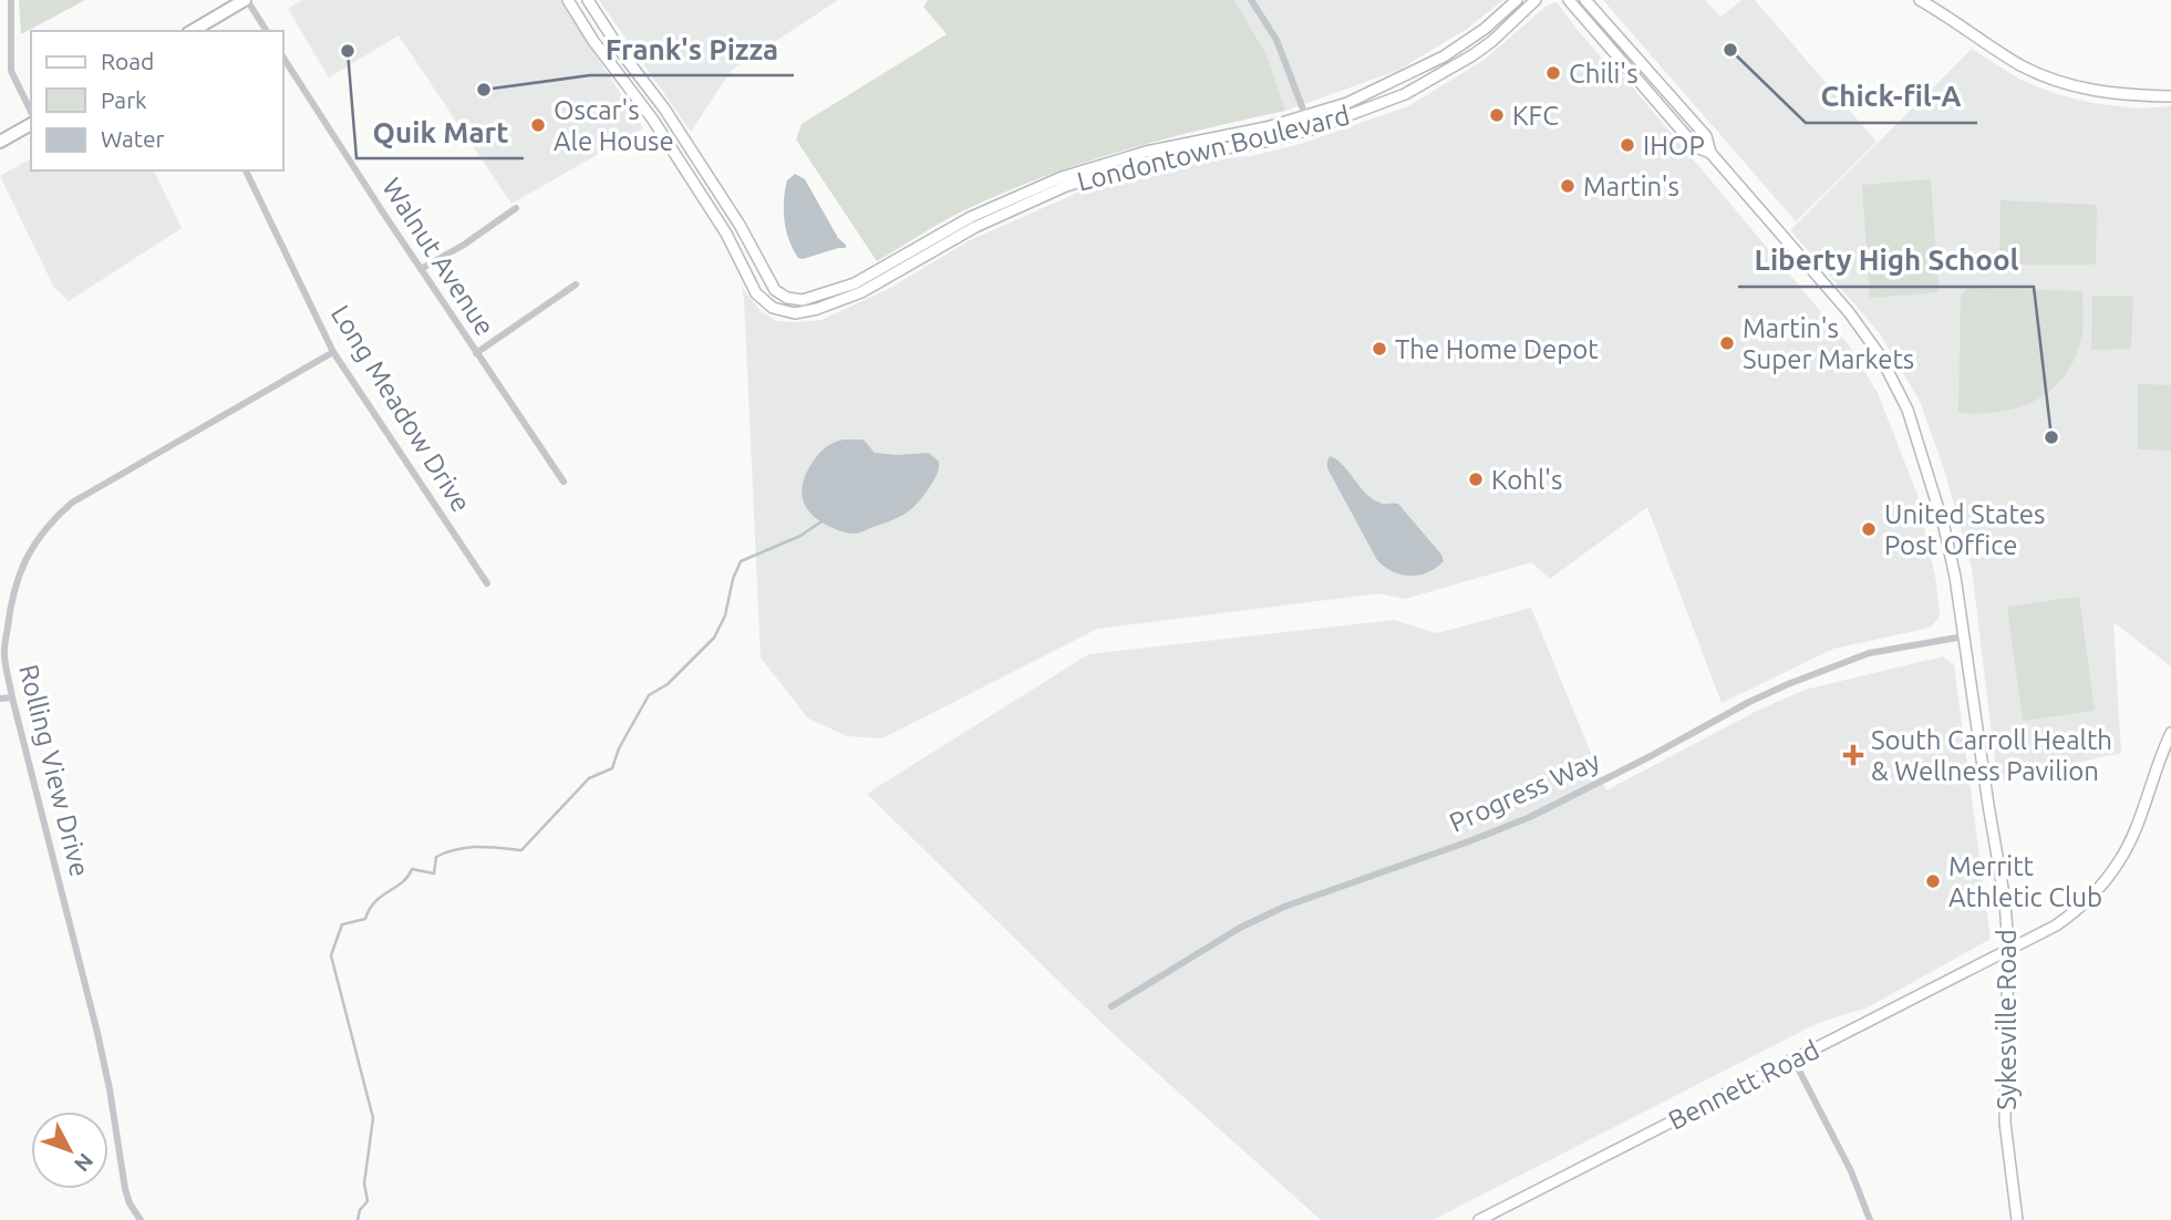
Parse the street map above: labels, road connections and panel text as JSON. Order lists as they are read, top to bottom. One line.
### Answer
{"streets":{"street":["Londontown Boulevard","Walnut Avenue","Long Meadow Drive","Rolling View Drive","Progress Way","Sykesville Road","Bennett Road"]},"crossings":[["Long Meadow Drive","Rolling View Drive"],["Progress Way","Sykesville Road"],["Sykesville Road","Bennett Road"]],"places":{"other":["Chick-fil-A","Quik Mart","Chili's","Frank's Pizza","KFC","Oscar's Ale House","IHOP","Martin's","Martin's Super Markets","The Home Depot","Liberty High School","Kohl's","United States Post Office","Merritt Athletic Club"],"health":["South Carroll Health & Wellness Pavilion"]},"legend":["Road","Park","Water"],"north":"bottom right"}
